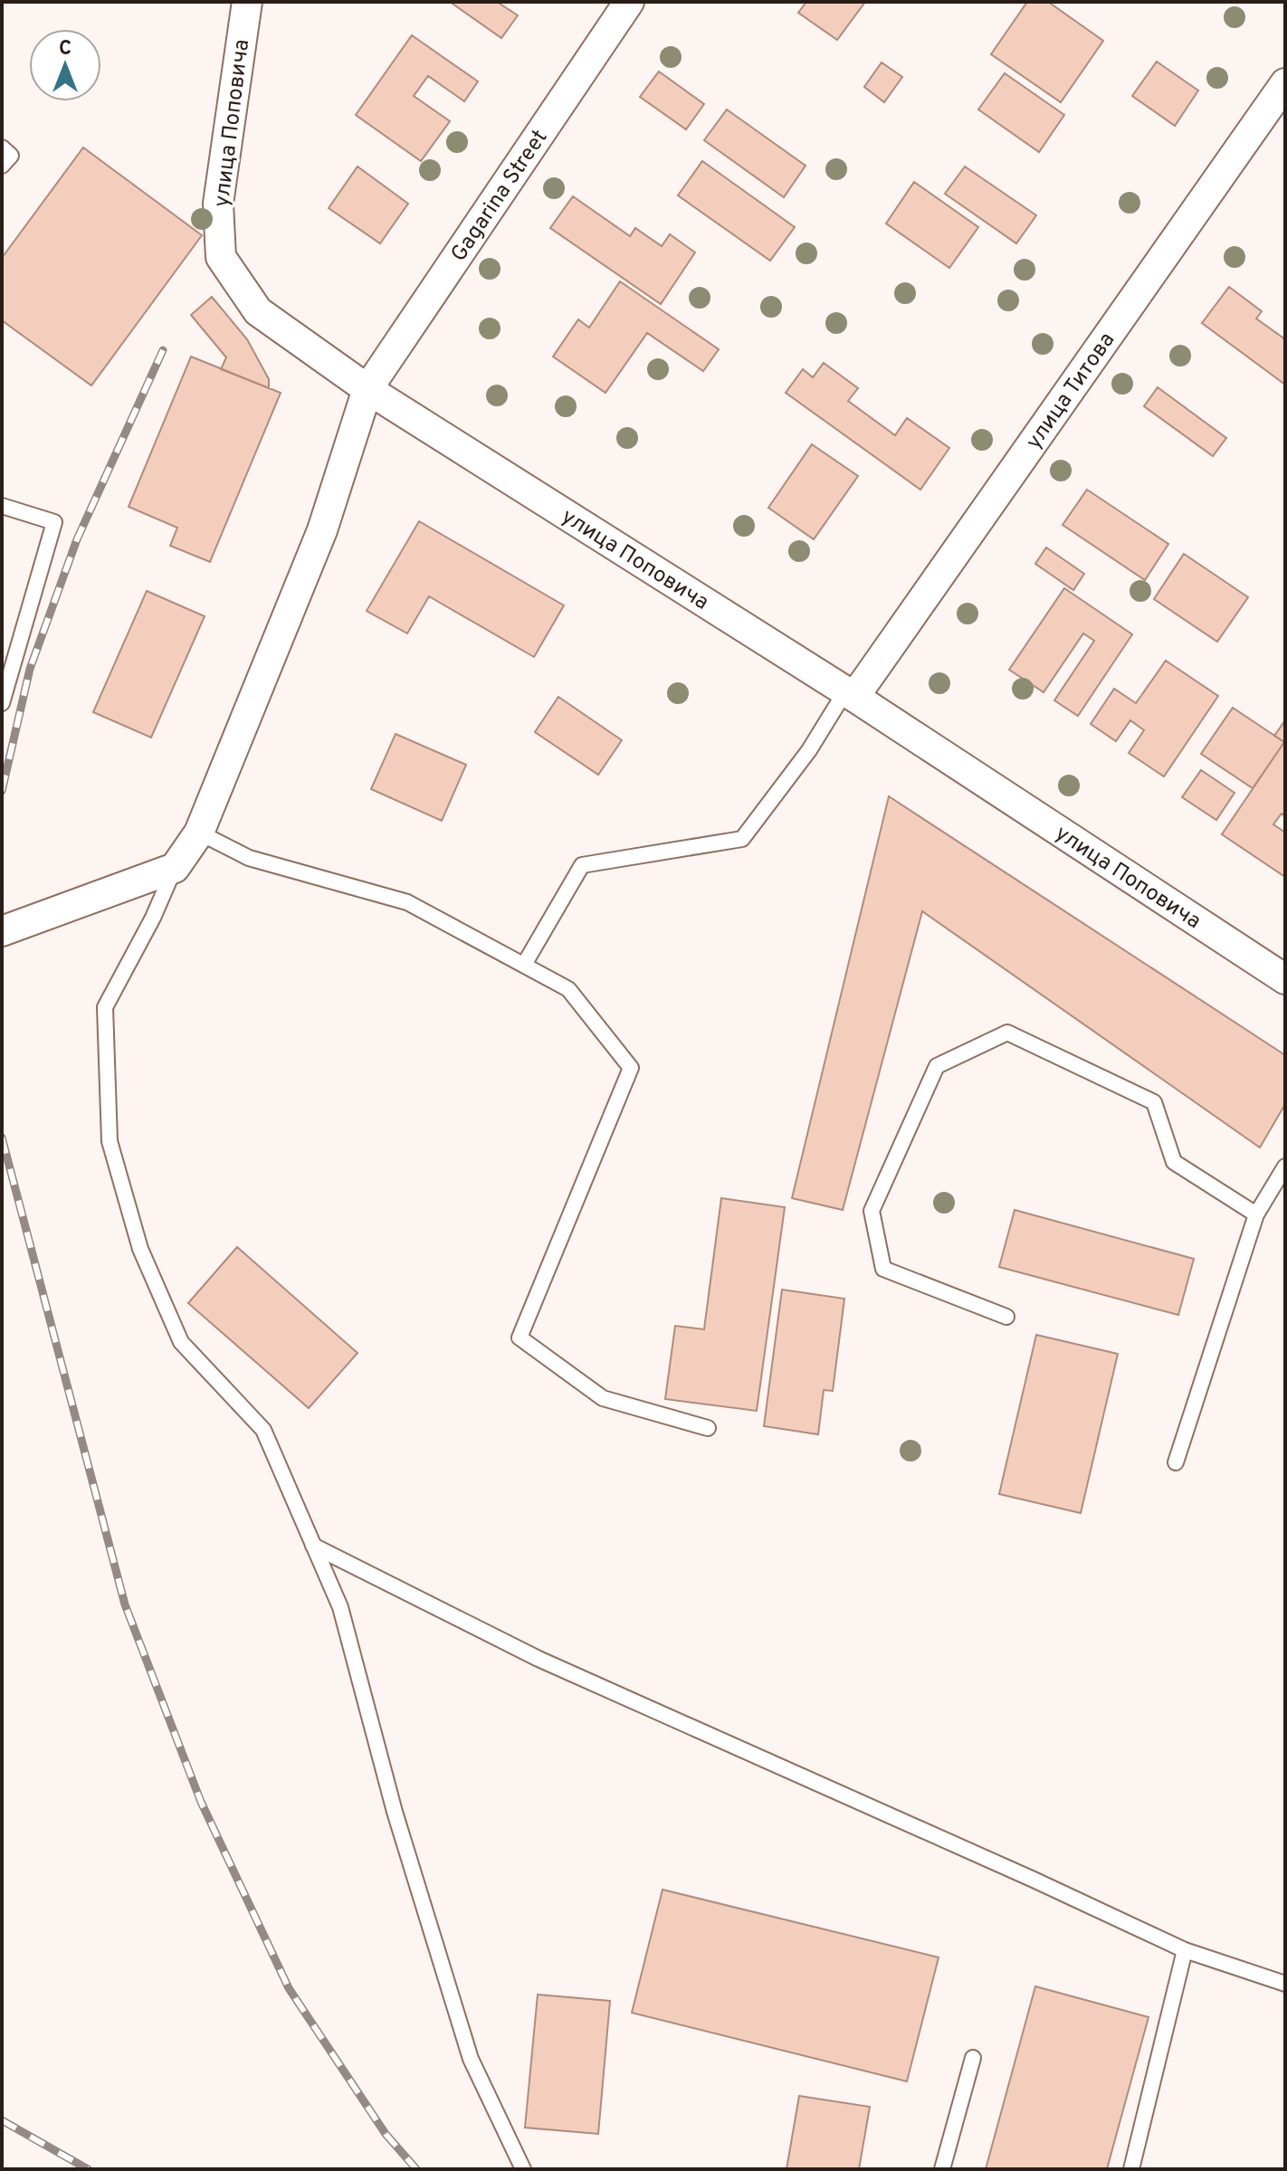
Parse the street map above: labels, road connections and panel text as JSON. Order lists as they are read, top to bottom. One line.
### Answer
{"streets":{"street":["улица Поповича","Gagarina Street","улица Титова"]},"crossings":[["улица Поповича","Gagarina Street"],["улица Поповича","улица Титова"]],"north":"top"}
